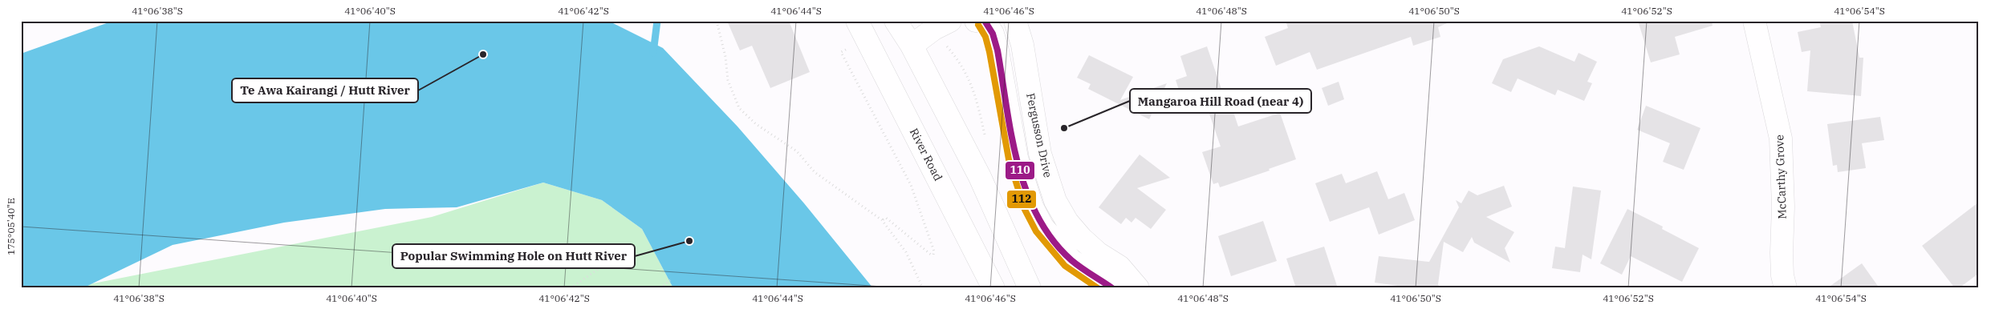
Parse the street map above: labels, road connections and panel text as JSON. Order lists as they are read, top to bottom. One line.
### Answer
{"streets":{"main road":["Fergusson Drive","River Road","McCarthy Grove"]},"places":["Te Awa Kairangi / Hutt River","Mangaroa Hill Road (near 4)","Popular Swimming Hole on Hutt River"],"lines":["transit line 110","transit line 112"],"coordinates":["41°06'38\"S","41°06'40\"S","41°06'42\"S","41°06'44\"S","41°06'46\"S","41°06'48\"S","41°06'50\"S","41°06'52\"S","41°06'54\"S","175°05'40\"E"]}
